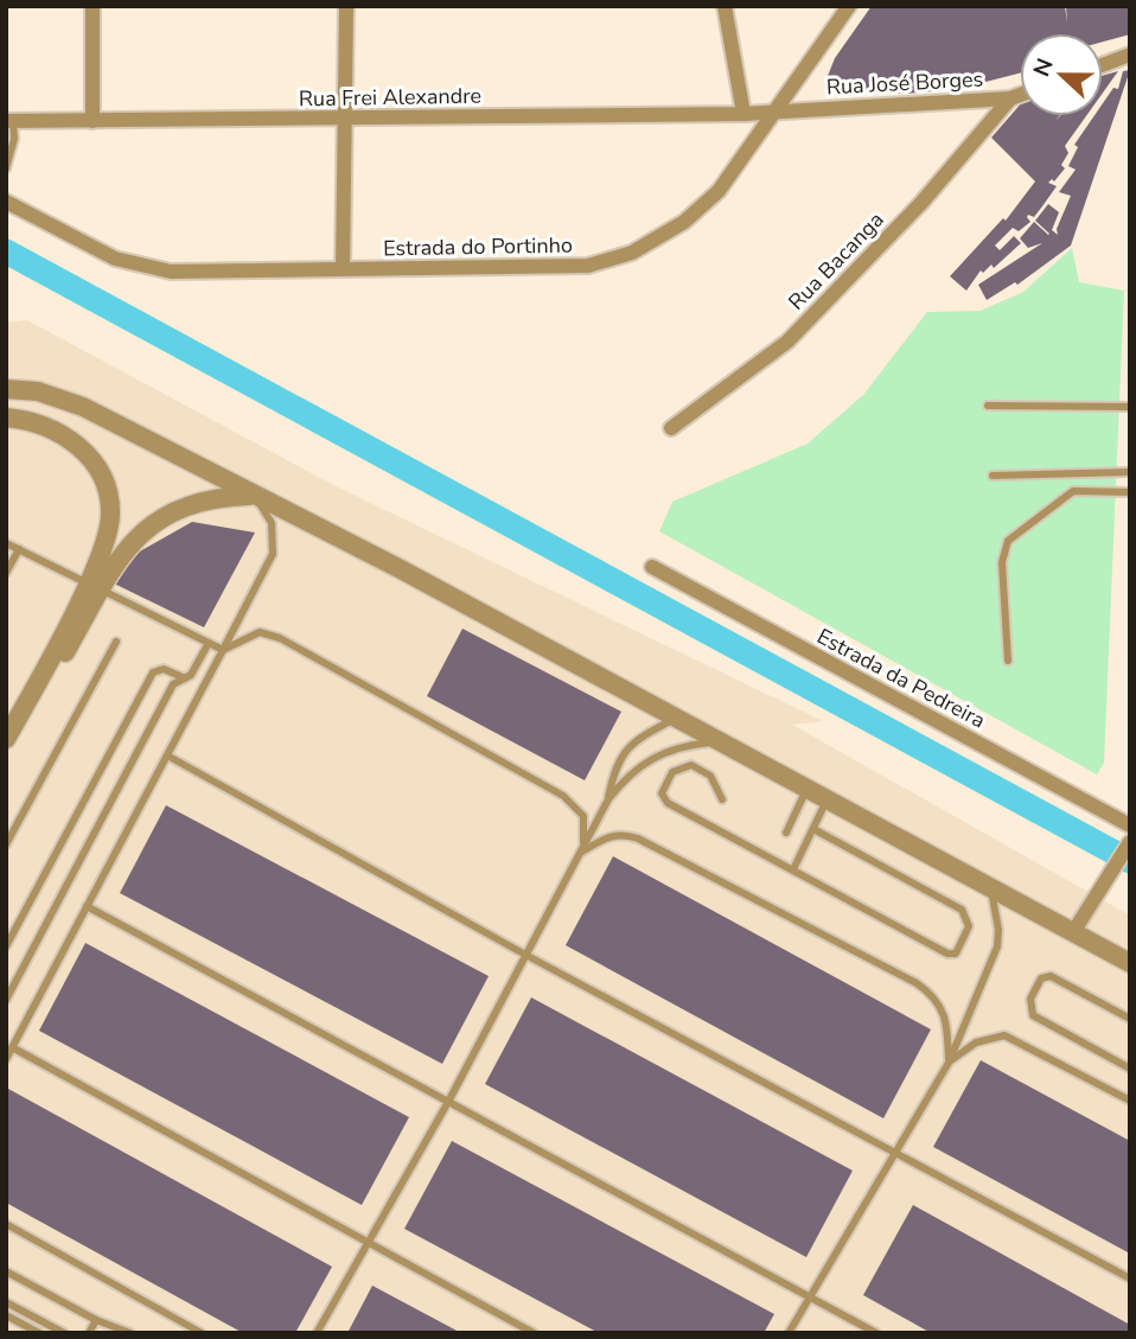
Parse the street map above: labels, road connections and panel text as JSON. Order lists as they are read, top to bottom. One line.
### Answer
{"streets":{"street":["Rua José Borges","Rua Frei Alexandre","Estrada do Portinho","Rua Bacanga","Estrada da Pedreira"]},"crossings":[["Rua José Borges","Rua Frei Alexandre"],["Rua José Borges","Estrada do Portinho"],["Rua José Borges","Rua Bacanga"],["Rua Frei Alexandre","Estrada do Portinho"]],"north":"left"}
